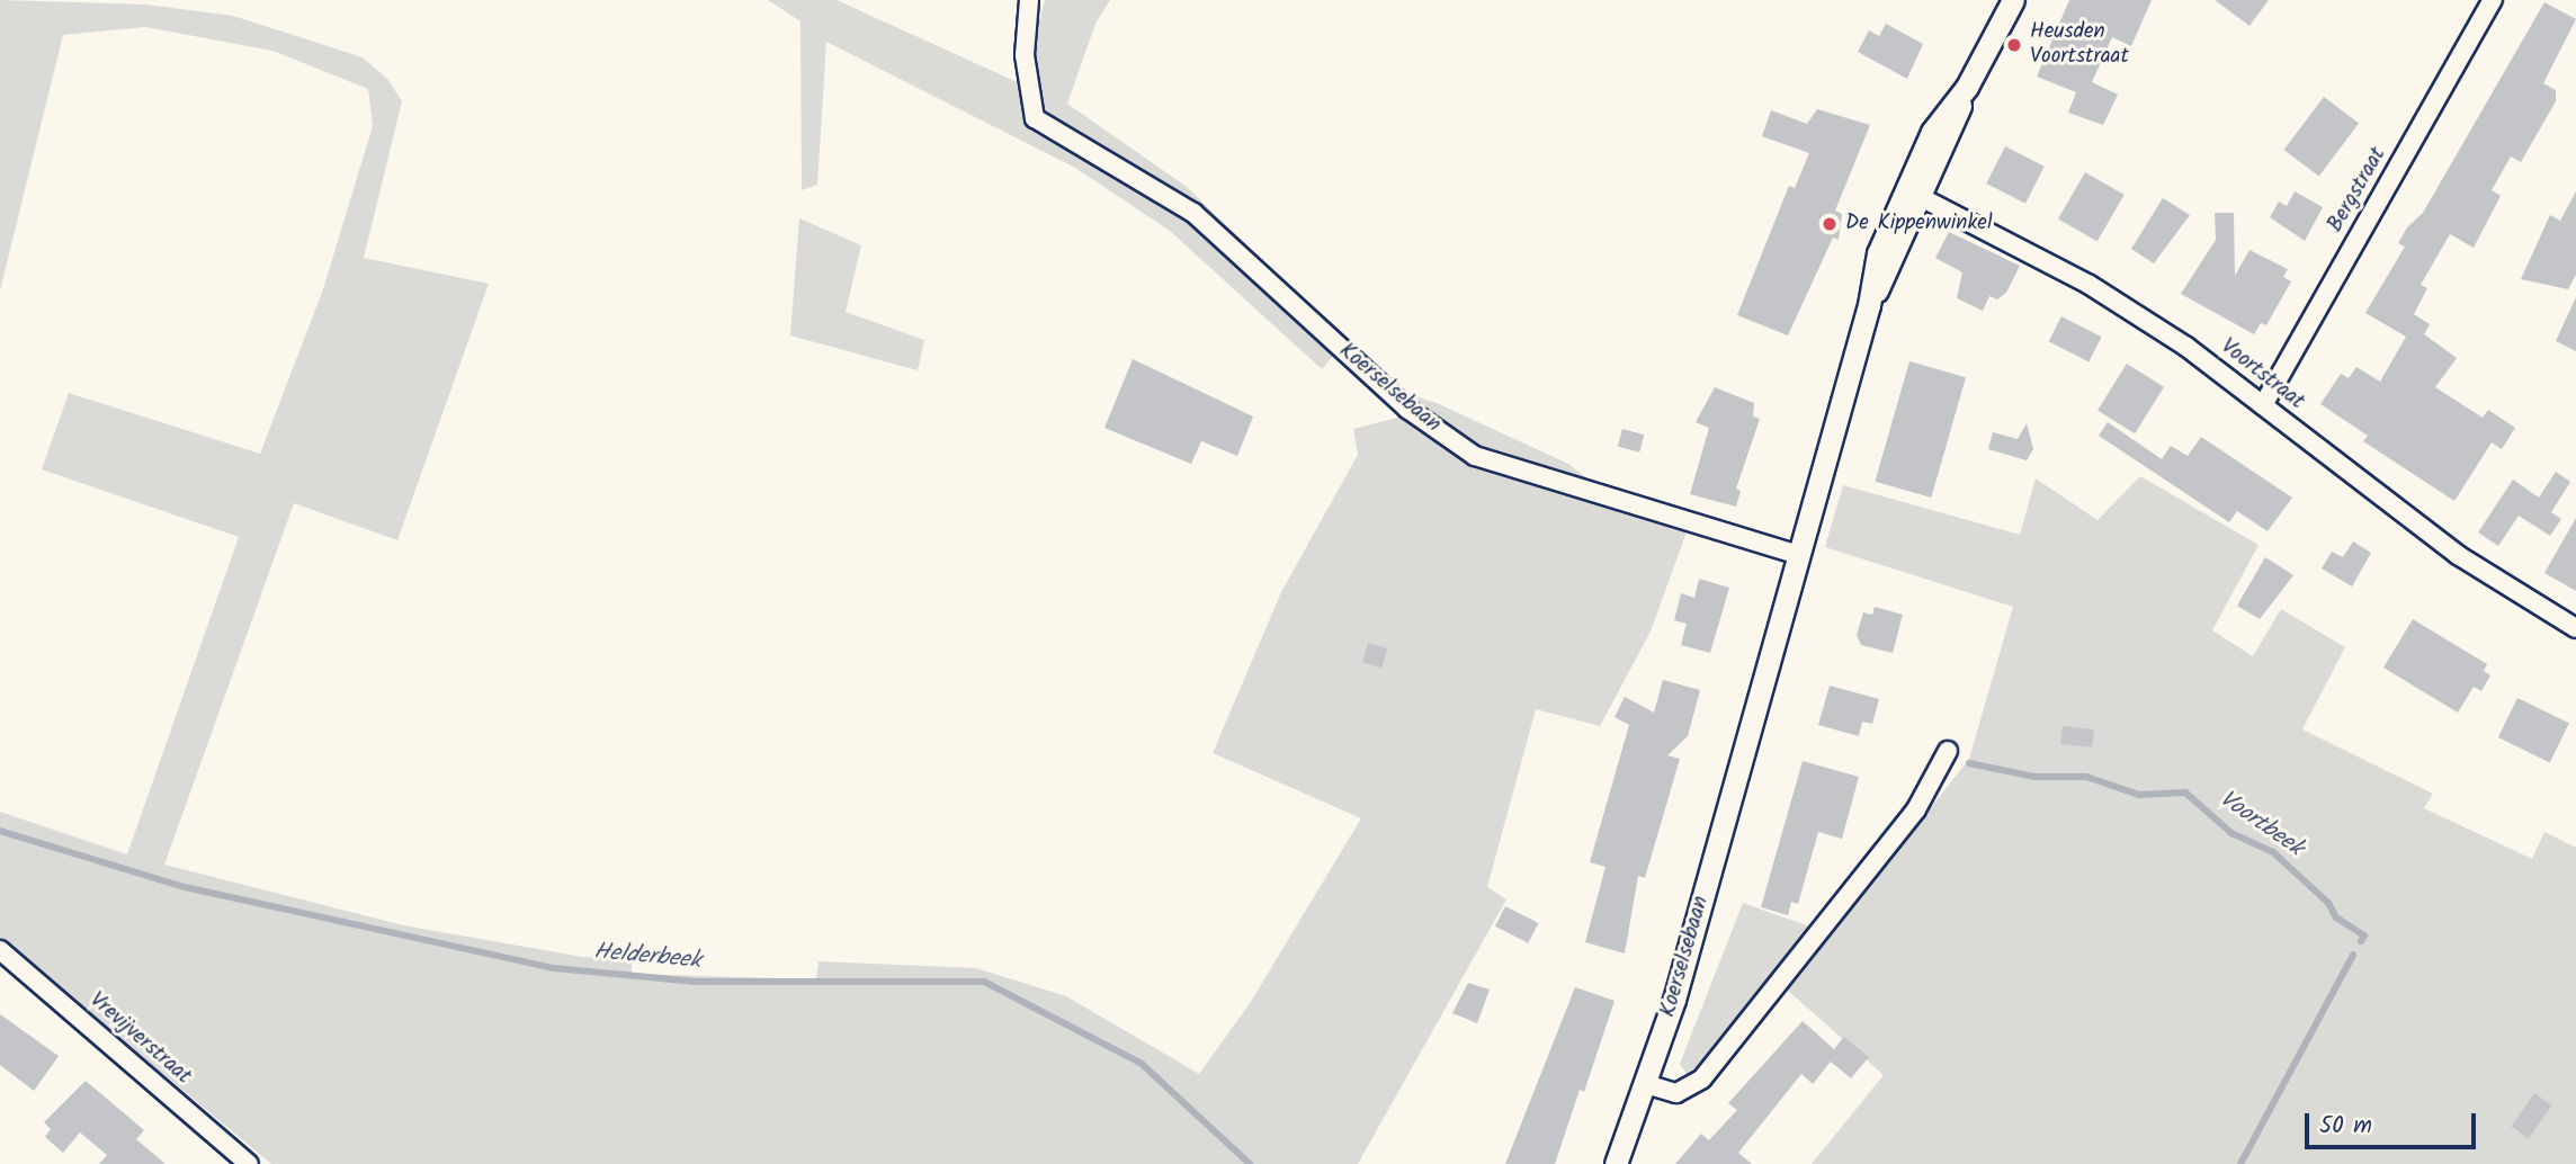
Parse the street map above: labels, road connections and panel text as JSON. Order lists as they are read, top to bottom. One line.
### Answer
{"streets":{"street":["Bergstraat","Voortstraat","Koerselsebaan","Vrevijverstraat"]},"crossings":[["Bergstraat","Voortstraat"],["Voortstraat","Koerselsebaan"]],"water":["Voortbeek","Helderbeek"],"places":["Heusden Voortstraat","De Kippenwinkel"],"scale_bar":"50 m"}
